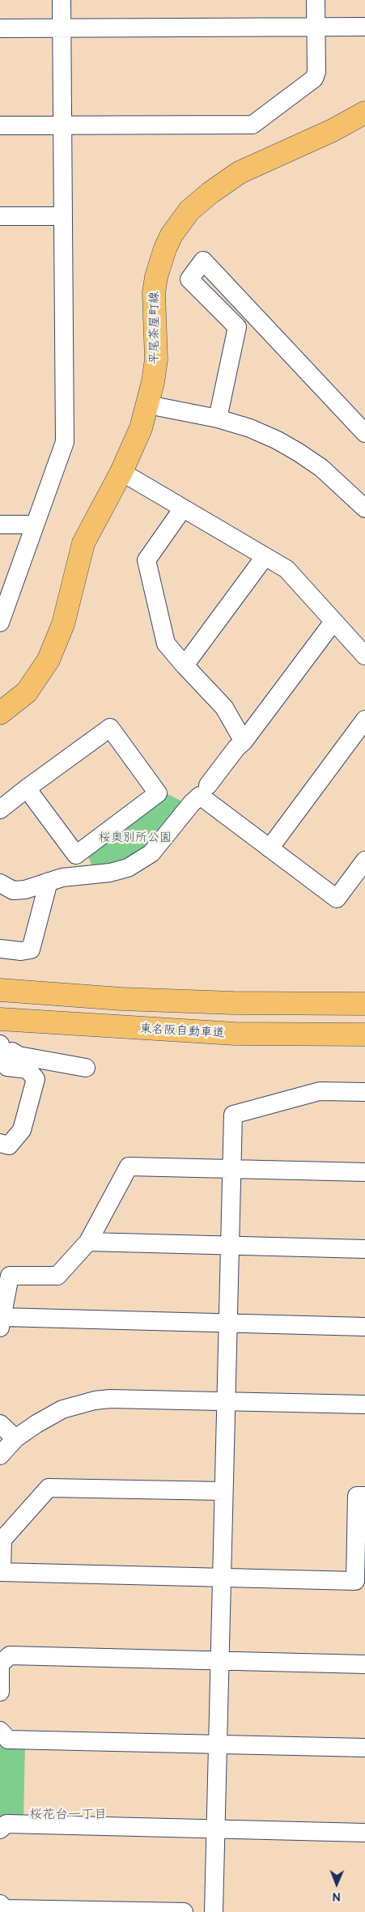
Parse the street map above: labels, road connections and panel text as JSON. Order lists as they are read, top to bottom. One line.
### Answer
{"streets":{"main road":["平尾茶屋町線","東名阪自動車道"]},"districts":["桜花台一丁目"],"parks":["桜奥別所公園"],"north":"bottom"}
